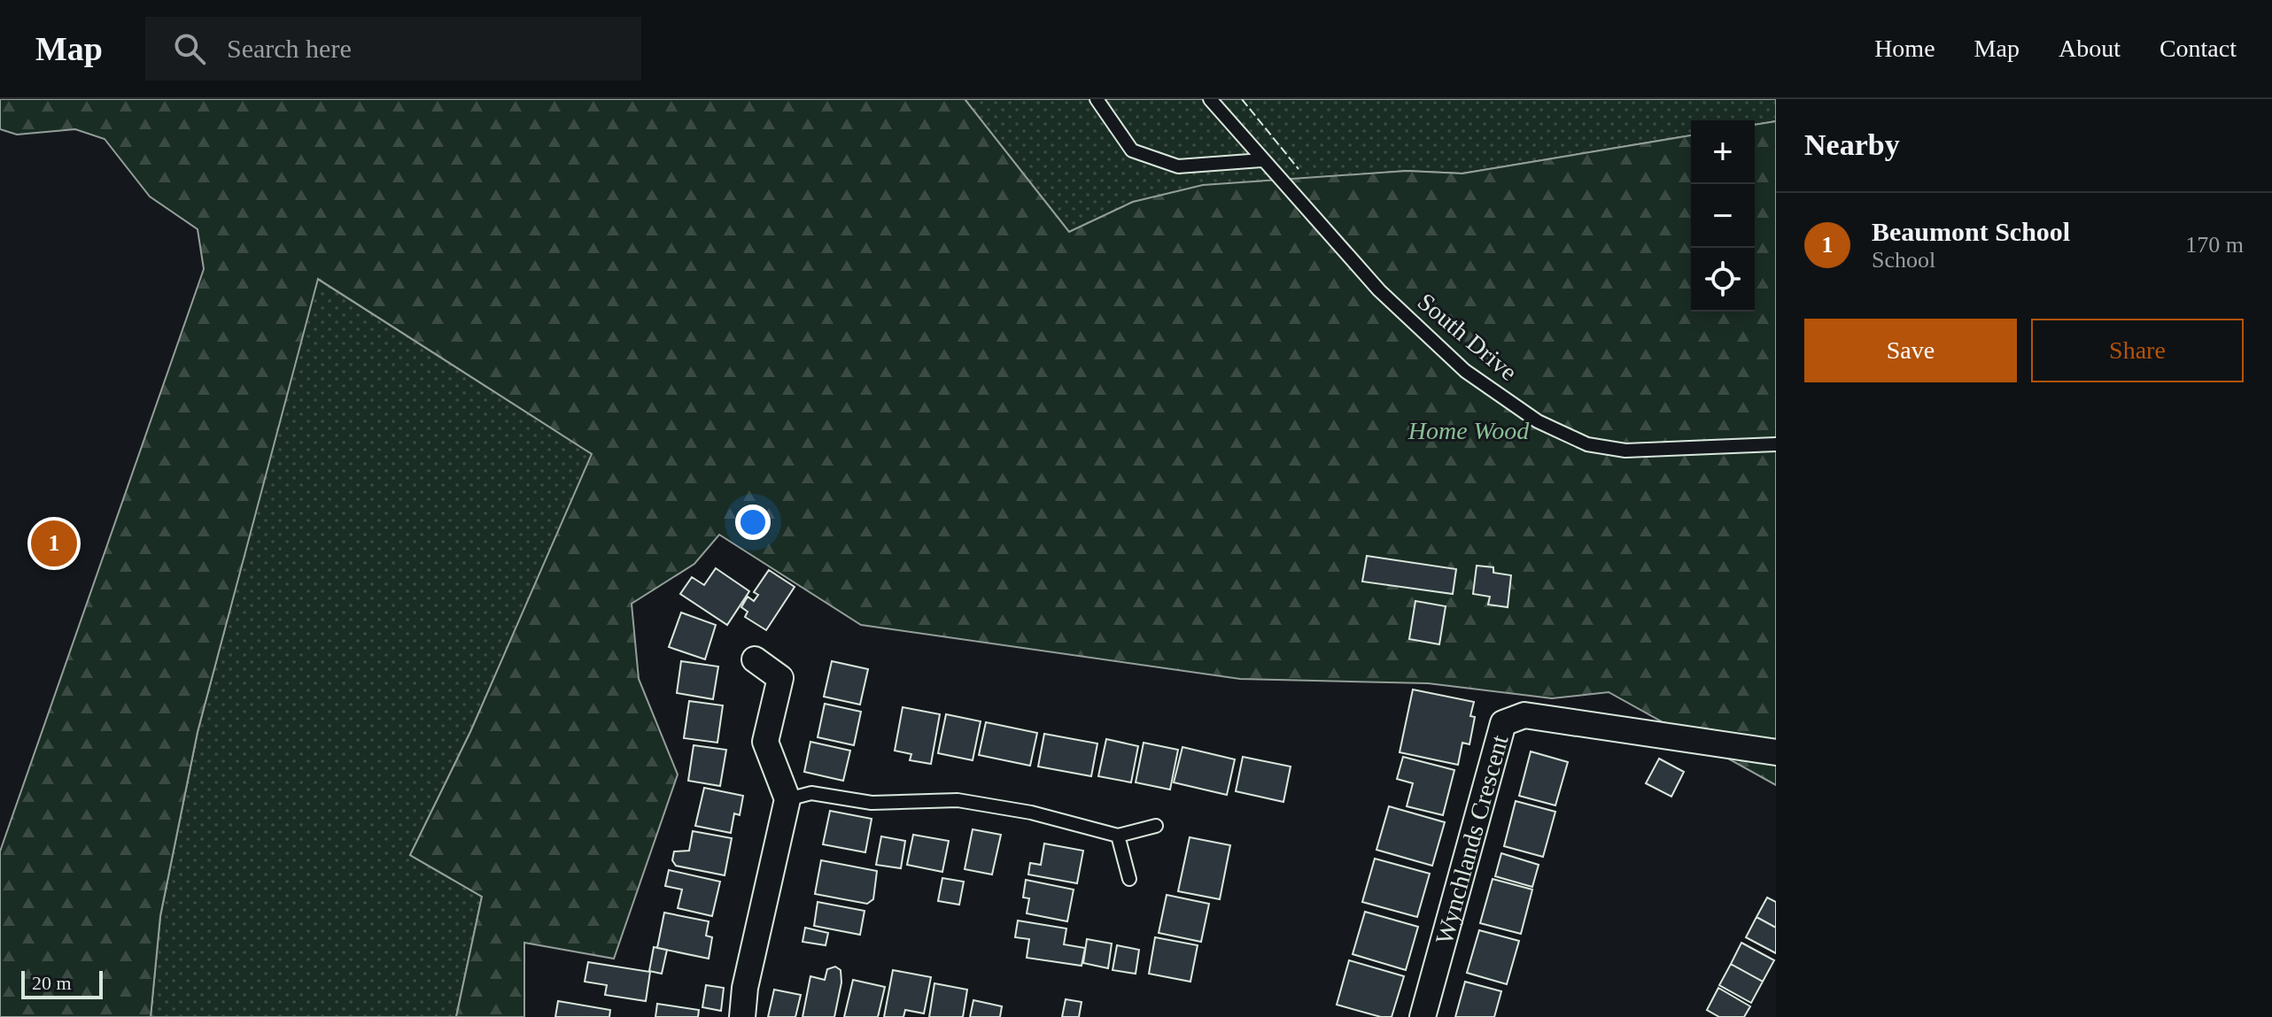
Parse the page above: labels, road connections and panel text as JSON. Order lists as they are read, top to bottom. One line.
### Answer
{"streets":{"street":["Wynchlands Crescent"],"lane":["South Drive"]},"parks":["Home Wood"],"scale_bar":"20 m","page":{"header":"Map","search":"Search here","nav":["Home","Map","About","Contact"],"heading":"Nearby","map_buttons":["+","−"],"list":[{"mark":"1","name":"Beaumont School","note":"School","value":"170 m"}],"buttons":["Save","Share"],"pins":"1","scale":"20 m"}}
